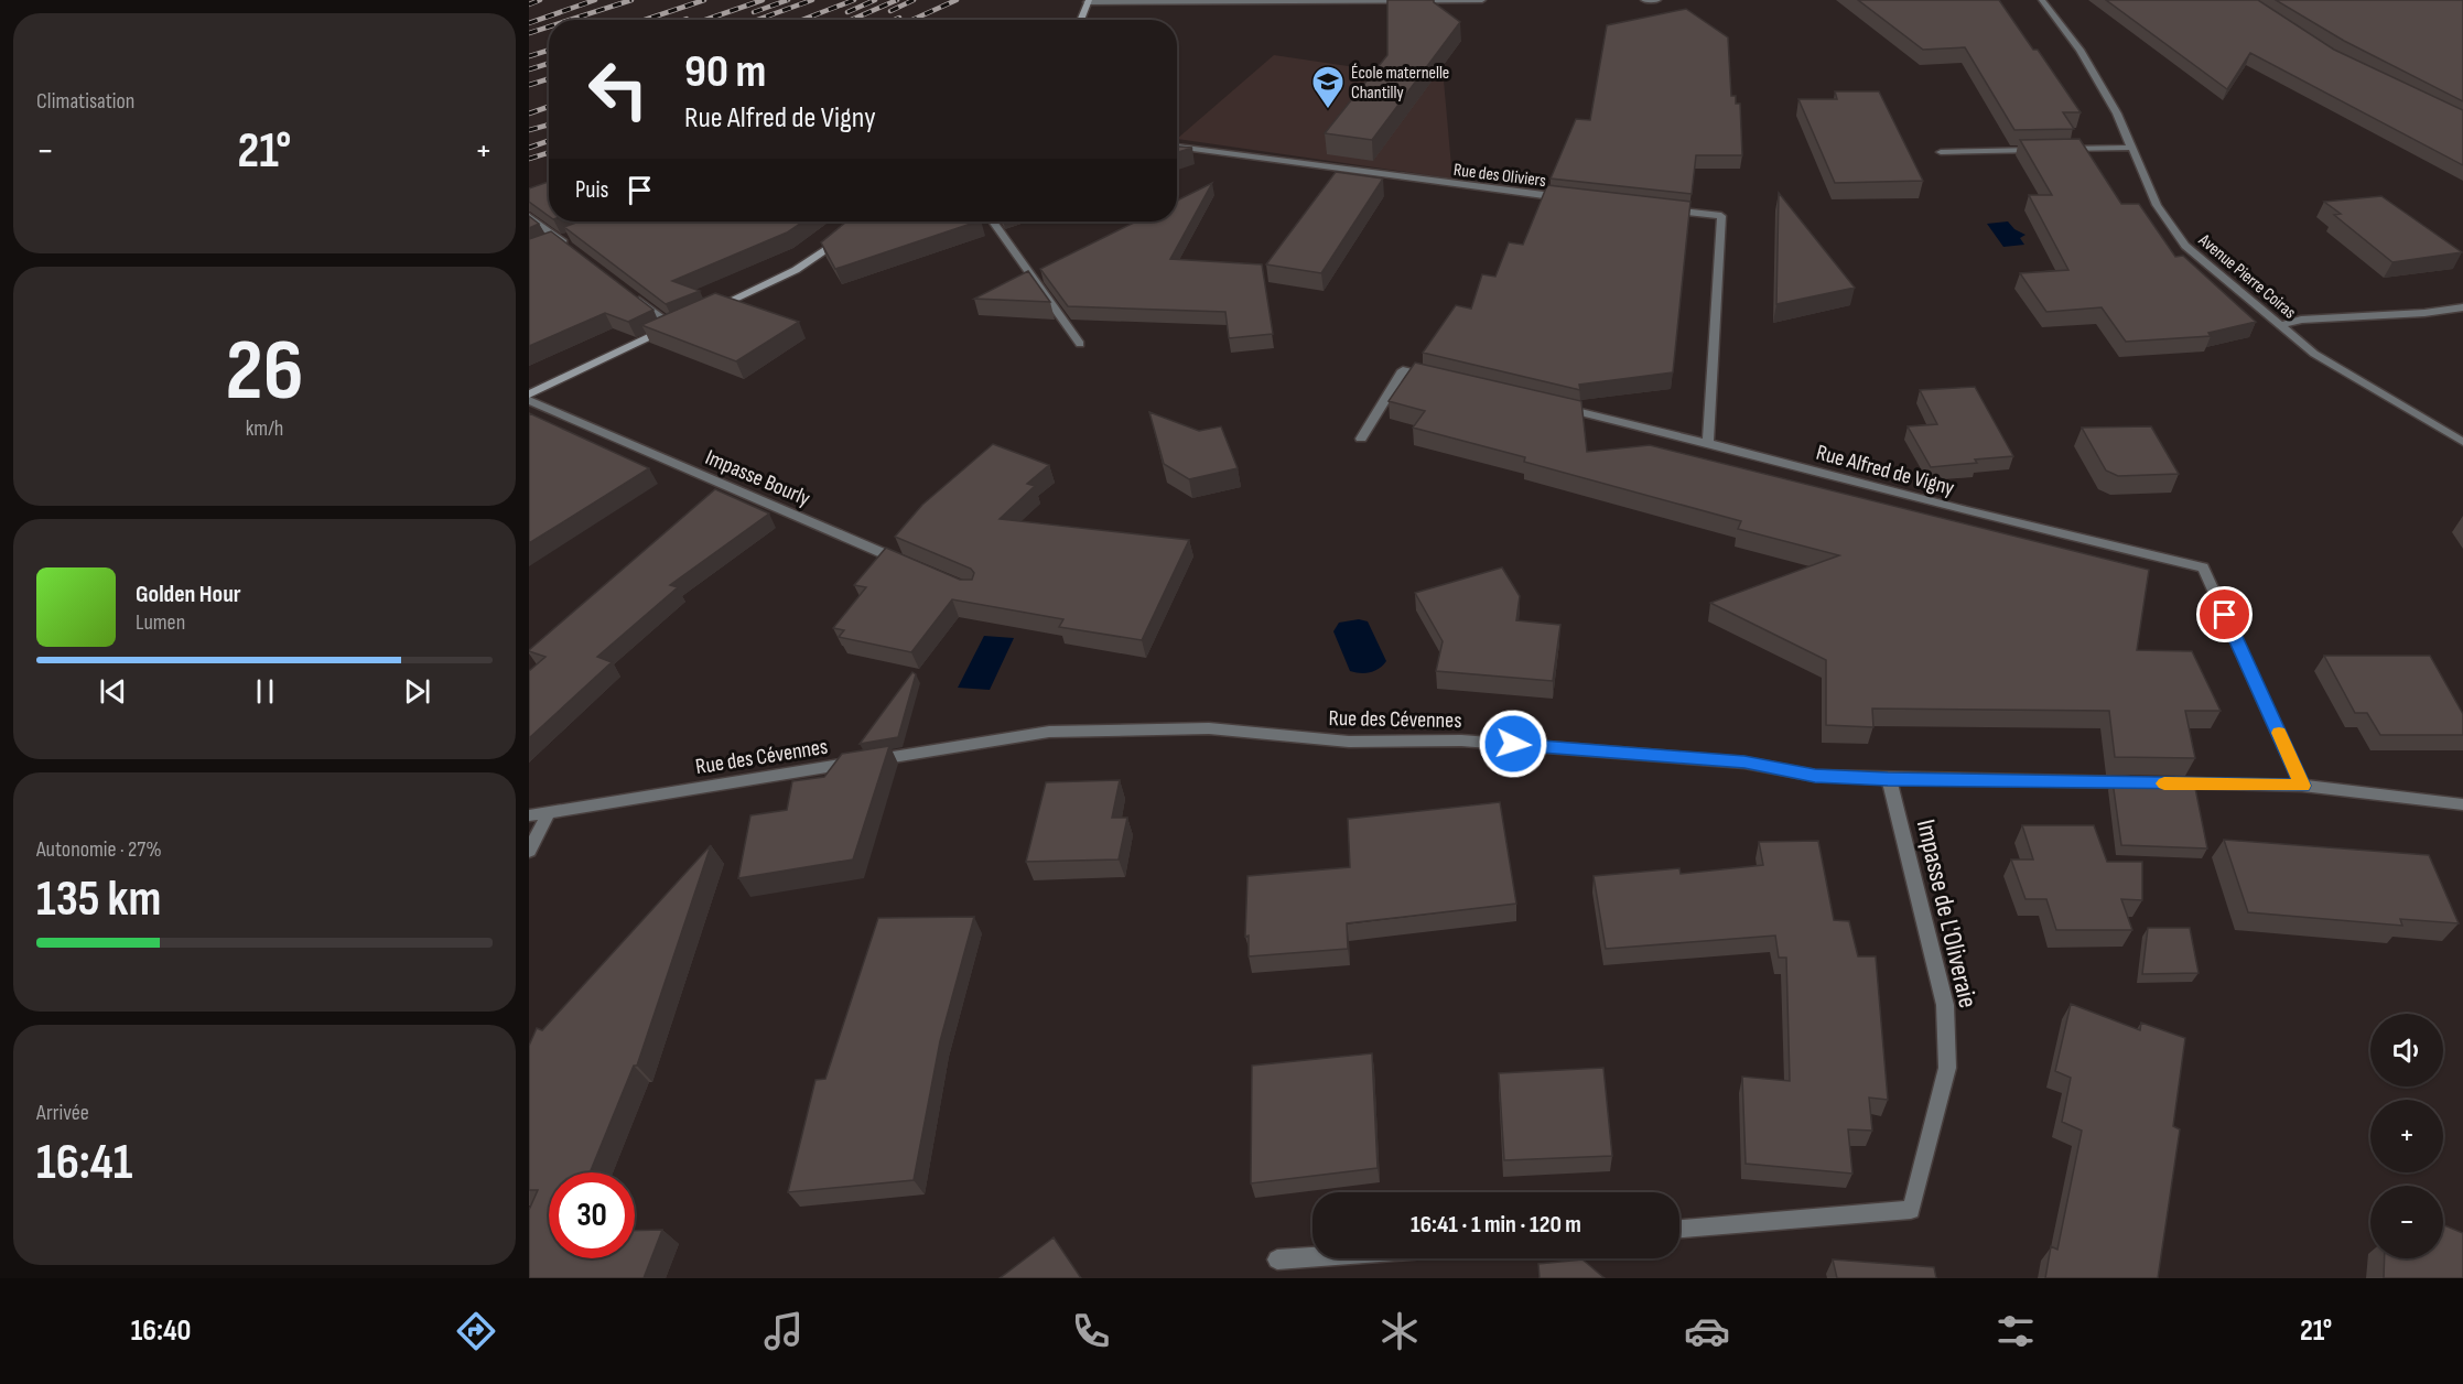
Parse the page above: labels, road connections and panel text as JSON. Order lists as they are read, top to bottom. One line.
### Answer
{"streets":{"street":["Rue des Oliviers","Avenue Pierre Coiras","Rue Alfred de Vigny","Impasse Bourly","Rue des Cévennes","Impasse de L'Oliveraie"]},"crossings":[["Rue Alfred de Vigny","Rue des Cévennes"],["Rue des Cévennes","Impasse de L'Oliveraie"]],"places":{"school or university":["École maternelle Chantilly"]},"page":{"tile":["Climatisation",["26","km/h"],["Autonomie · 27%","135 km"],["Arrivée","16:41"]],"turn":["90 m","Rue Alfred de Vigny"],"heat":["−","21°","+"],"then":"Puis","song":["Golden Hour","Lumen"],"map_buttons":["+","−"],"limit":"30","trip":"16:41 · 1 min · 120 m","tabs":["16:40","21°"]}}
